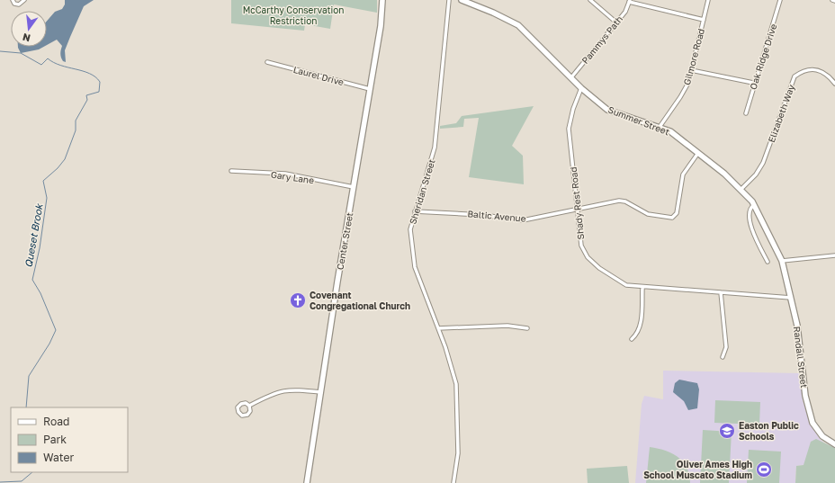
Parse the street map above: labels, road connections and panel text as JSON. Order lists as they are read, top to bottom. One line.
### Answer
{"streets":{"street":["Pammys Path","Gilmore Road","Oak Ridge Drive","Laurel Drive","Elizabeth Way","Summer Street","Gary Lane","Sheridan Street","Shady Rest Road","Baltic Avenue","Center Street","Randall Street"]},"crossings":[["Pammys Path","Summer Street"],["Gilmore Road","Summer Street"],["Laurel Drive","Center Street"],["Elizabeth Way","Summer Street"],["Summer Street","Shady Rest Road"],["Summer Street","Baltic Avenue"],["Summer Street","Randall Street"],["Gary Lane","Center Street"],["Sheridan Street","Baltic Avenue"],["Shady Rest Road","Baltic Avenue"],["Shady Rest Road","Randall Street"]],"water":["Queset Brook"],"parks":["McCarthy Conservation Restriction"],"places":{"church":["Covenant Congregational Church"],"school or university":["Easton Public Schools"],"sports":["Oliver Ames High School Muscato Stadium"]},"legend":["Road","Park","Water"],"north":"bottom"}
